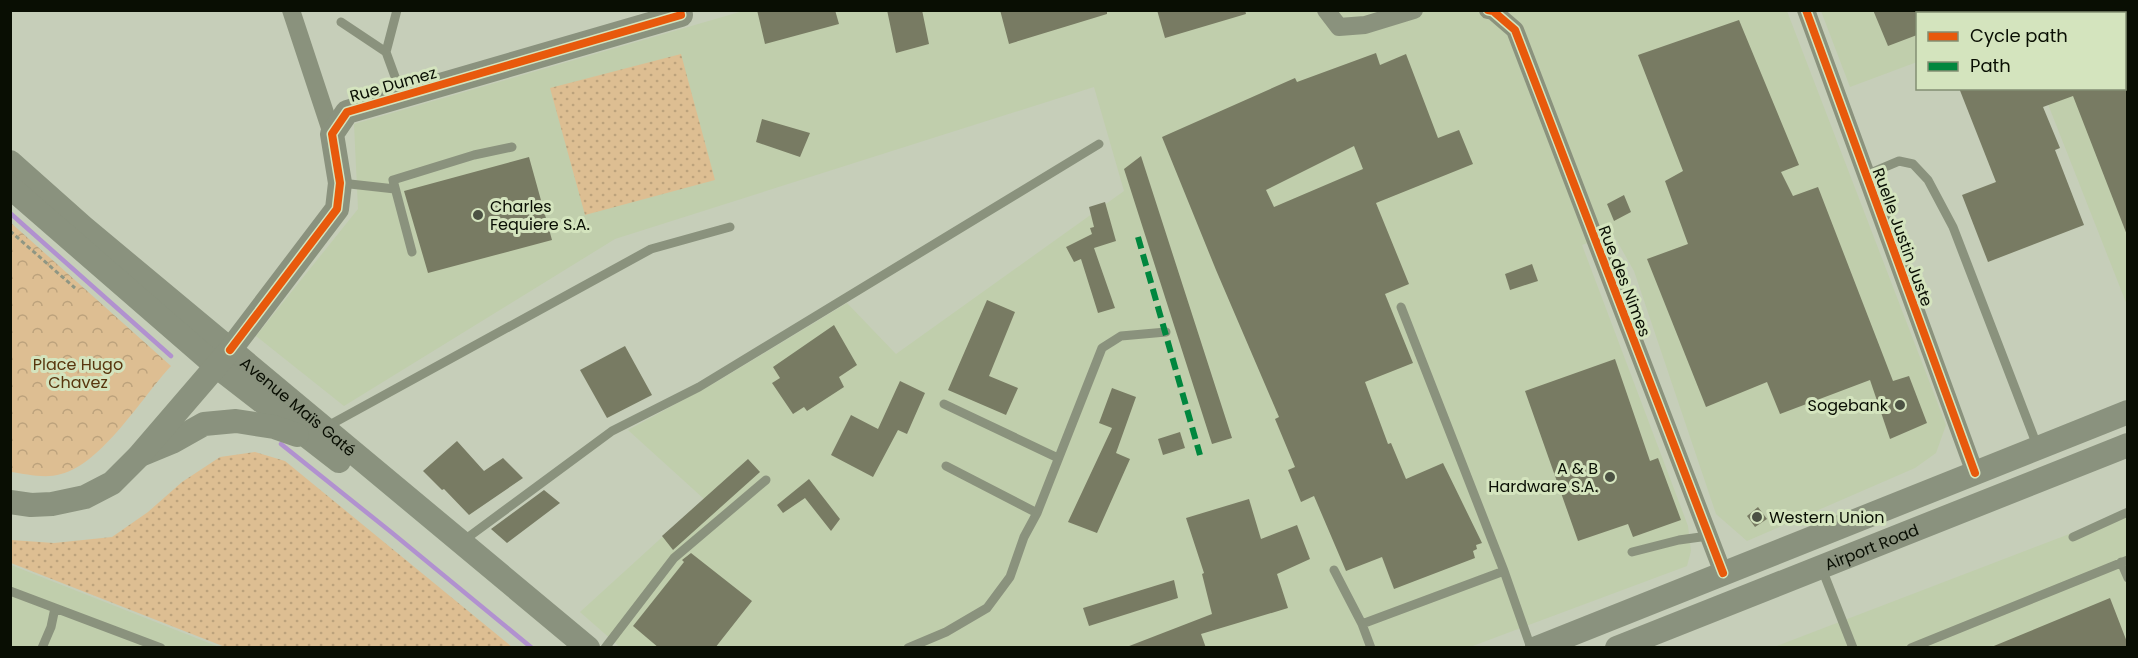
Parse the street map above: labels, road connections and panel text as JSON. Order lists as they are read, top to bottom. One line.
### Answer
{"streets":{"main road":["Rue Dumez","Avenue Maïs Gaté","Airport Road"],"street":["Ruelle Justin Juste","Rue des Nimes"]},"parks":["Place Hugo Chavez"],"places":["Charles Fequiere S.A.","Sogebank","A & B Hardware S.A.","Western Union"],"legend":["Cycle path","Path"]}
